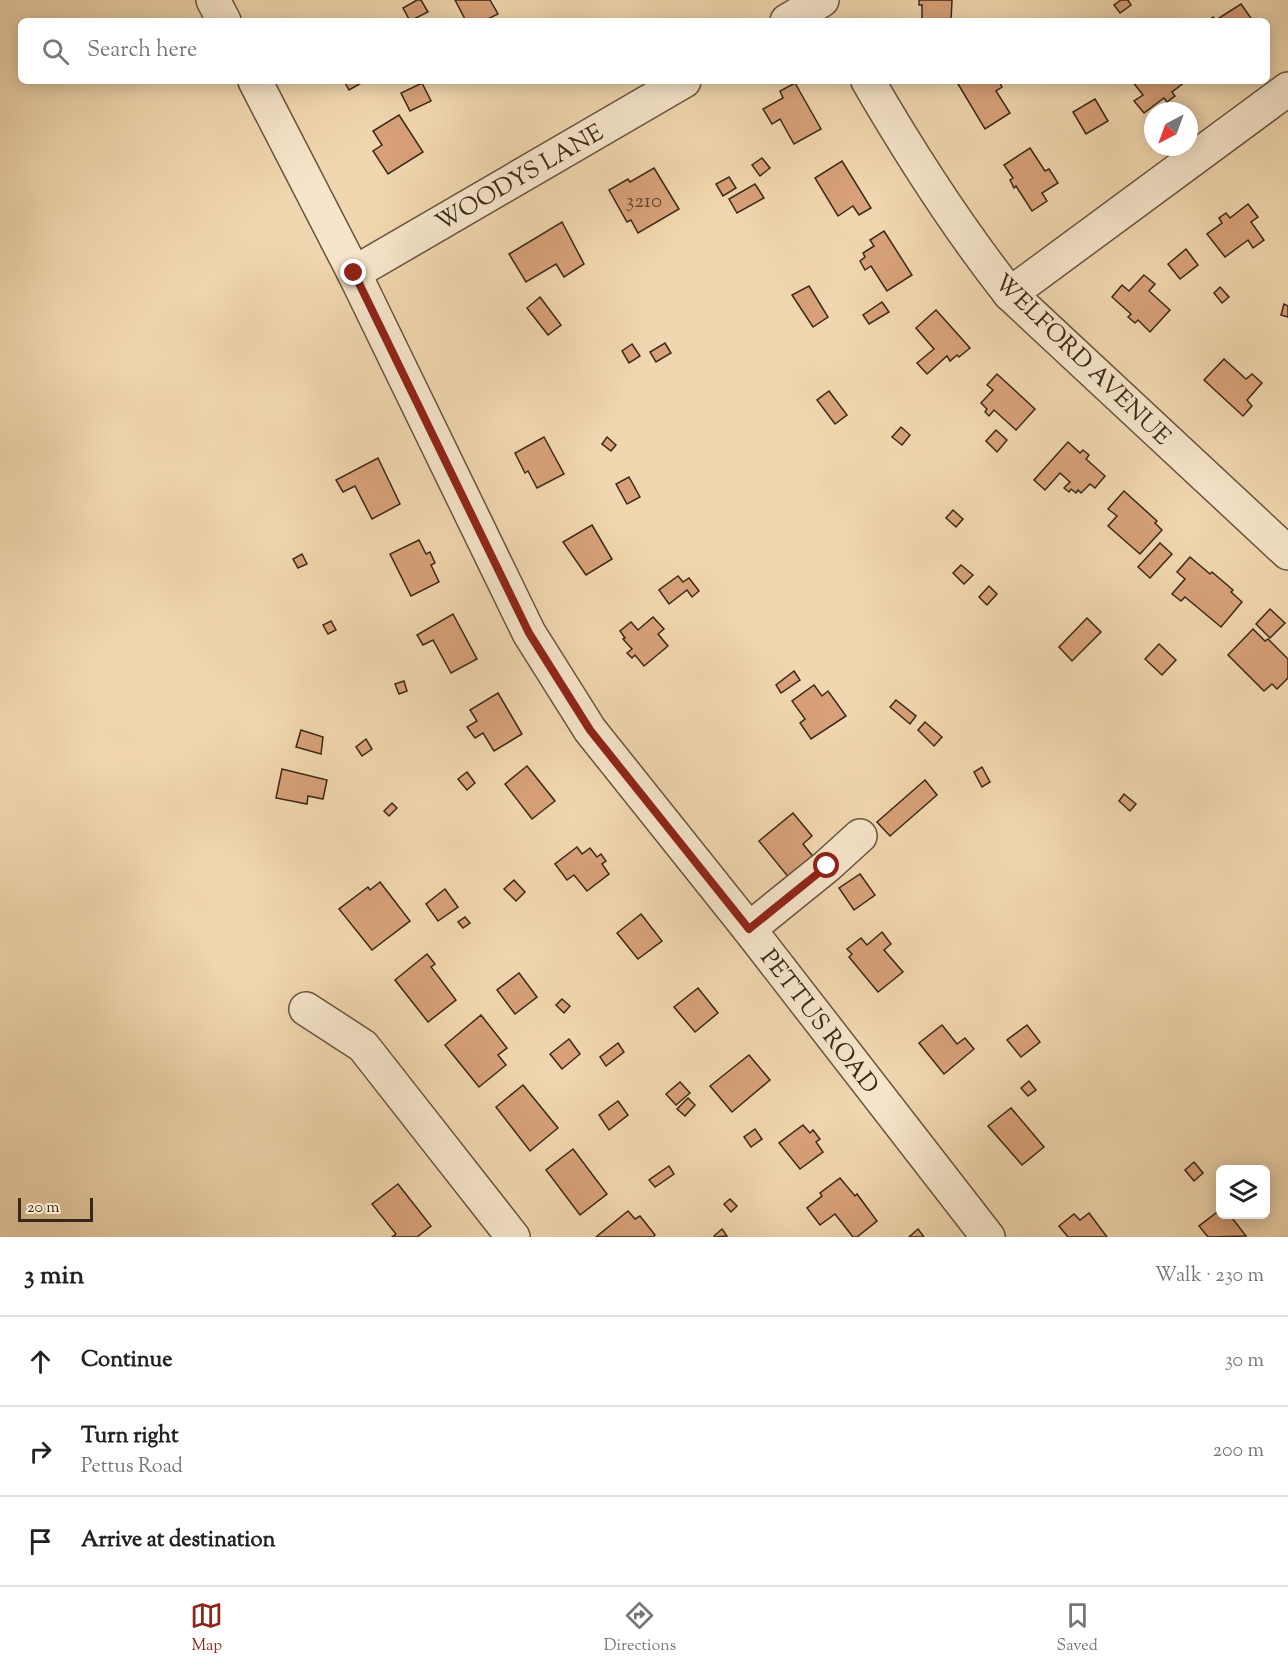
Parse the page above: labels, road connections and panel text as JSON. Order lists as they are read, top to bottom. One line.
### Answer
{"streets":{"street":["WOODYS LANE","WELFORD AVENUE","PETTUS ROAD"]},"crossings":[["WOODYS LANE","PETTUS ROAD"]],"house_numbers":["3210"],"scale_bar":"20 m","north":"bottom left","page":{"search":"Search here","scale":"20 m","heading":["3 min","Walk · 230 m"],"list":[["Continue","30 m"],["Turn right","Pettus Road","200 m"],"Arrive at destination"],"nav":["Map","Directions","Saved"]}}
